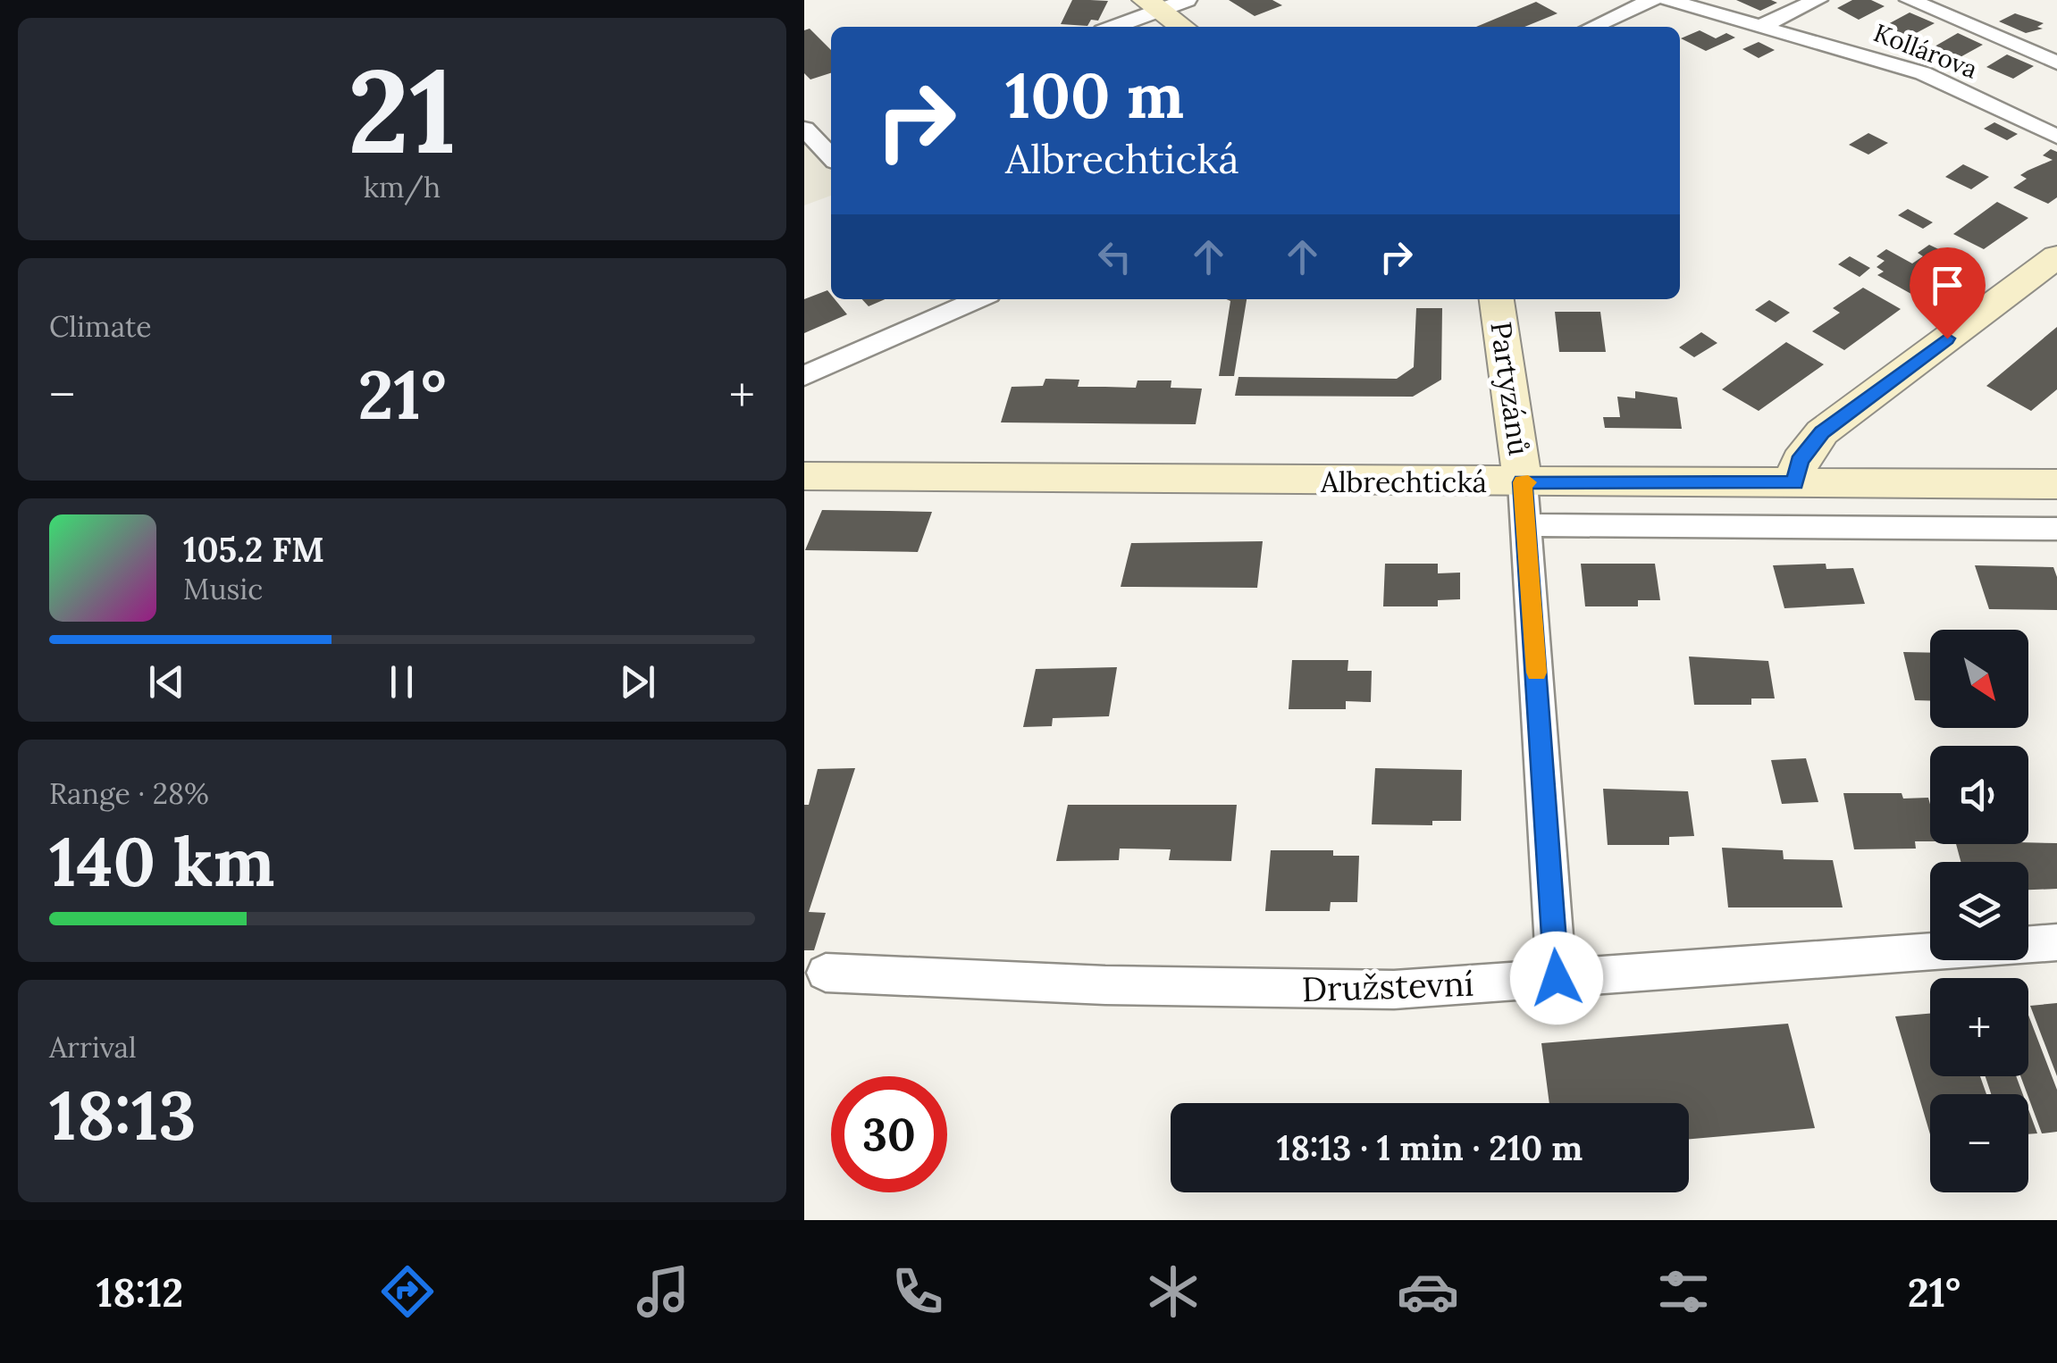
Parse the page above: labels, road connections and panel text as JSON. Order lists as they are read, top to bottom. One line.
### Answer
{"streets":{"main road":["Partyzánů","Albrechtická"],"street":["Kollárova","Družstevní"]},"crossings":[["Partyzánů","Albrechtická"]],"north":"bottom right","page":{"tile":[["21","km/h"],"Climate",["Range · 28%","140 km"],["Arrival","18:13"]],"turn":["100 m","Albrechtická"],"heat":["−","21°","+"],"song":["105.2 FM","Music"],"map_buttons":["+","−"],"limit":"30","trip":"18:13 · 1 min · 210 m","tabs":["18:12","21°"]}}
